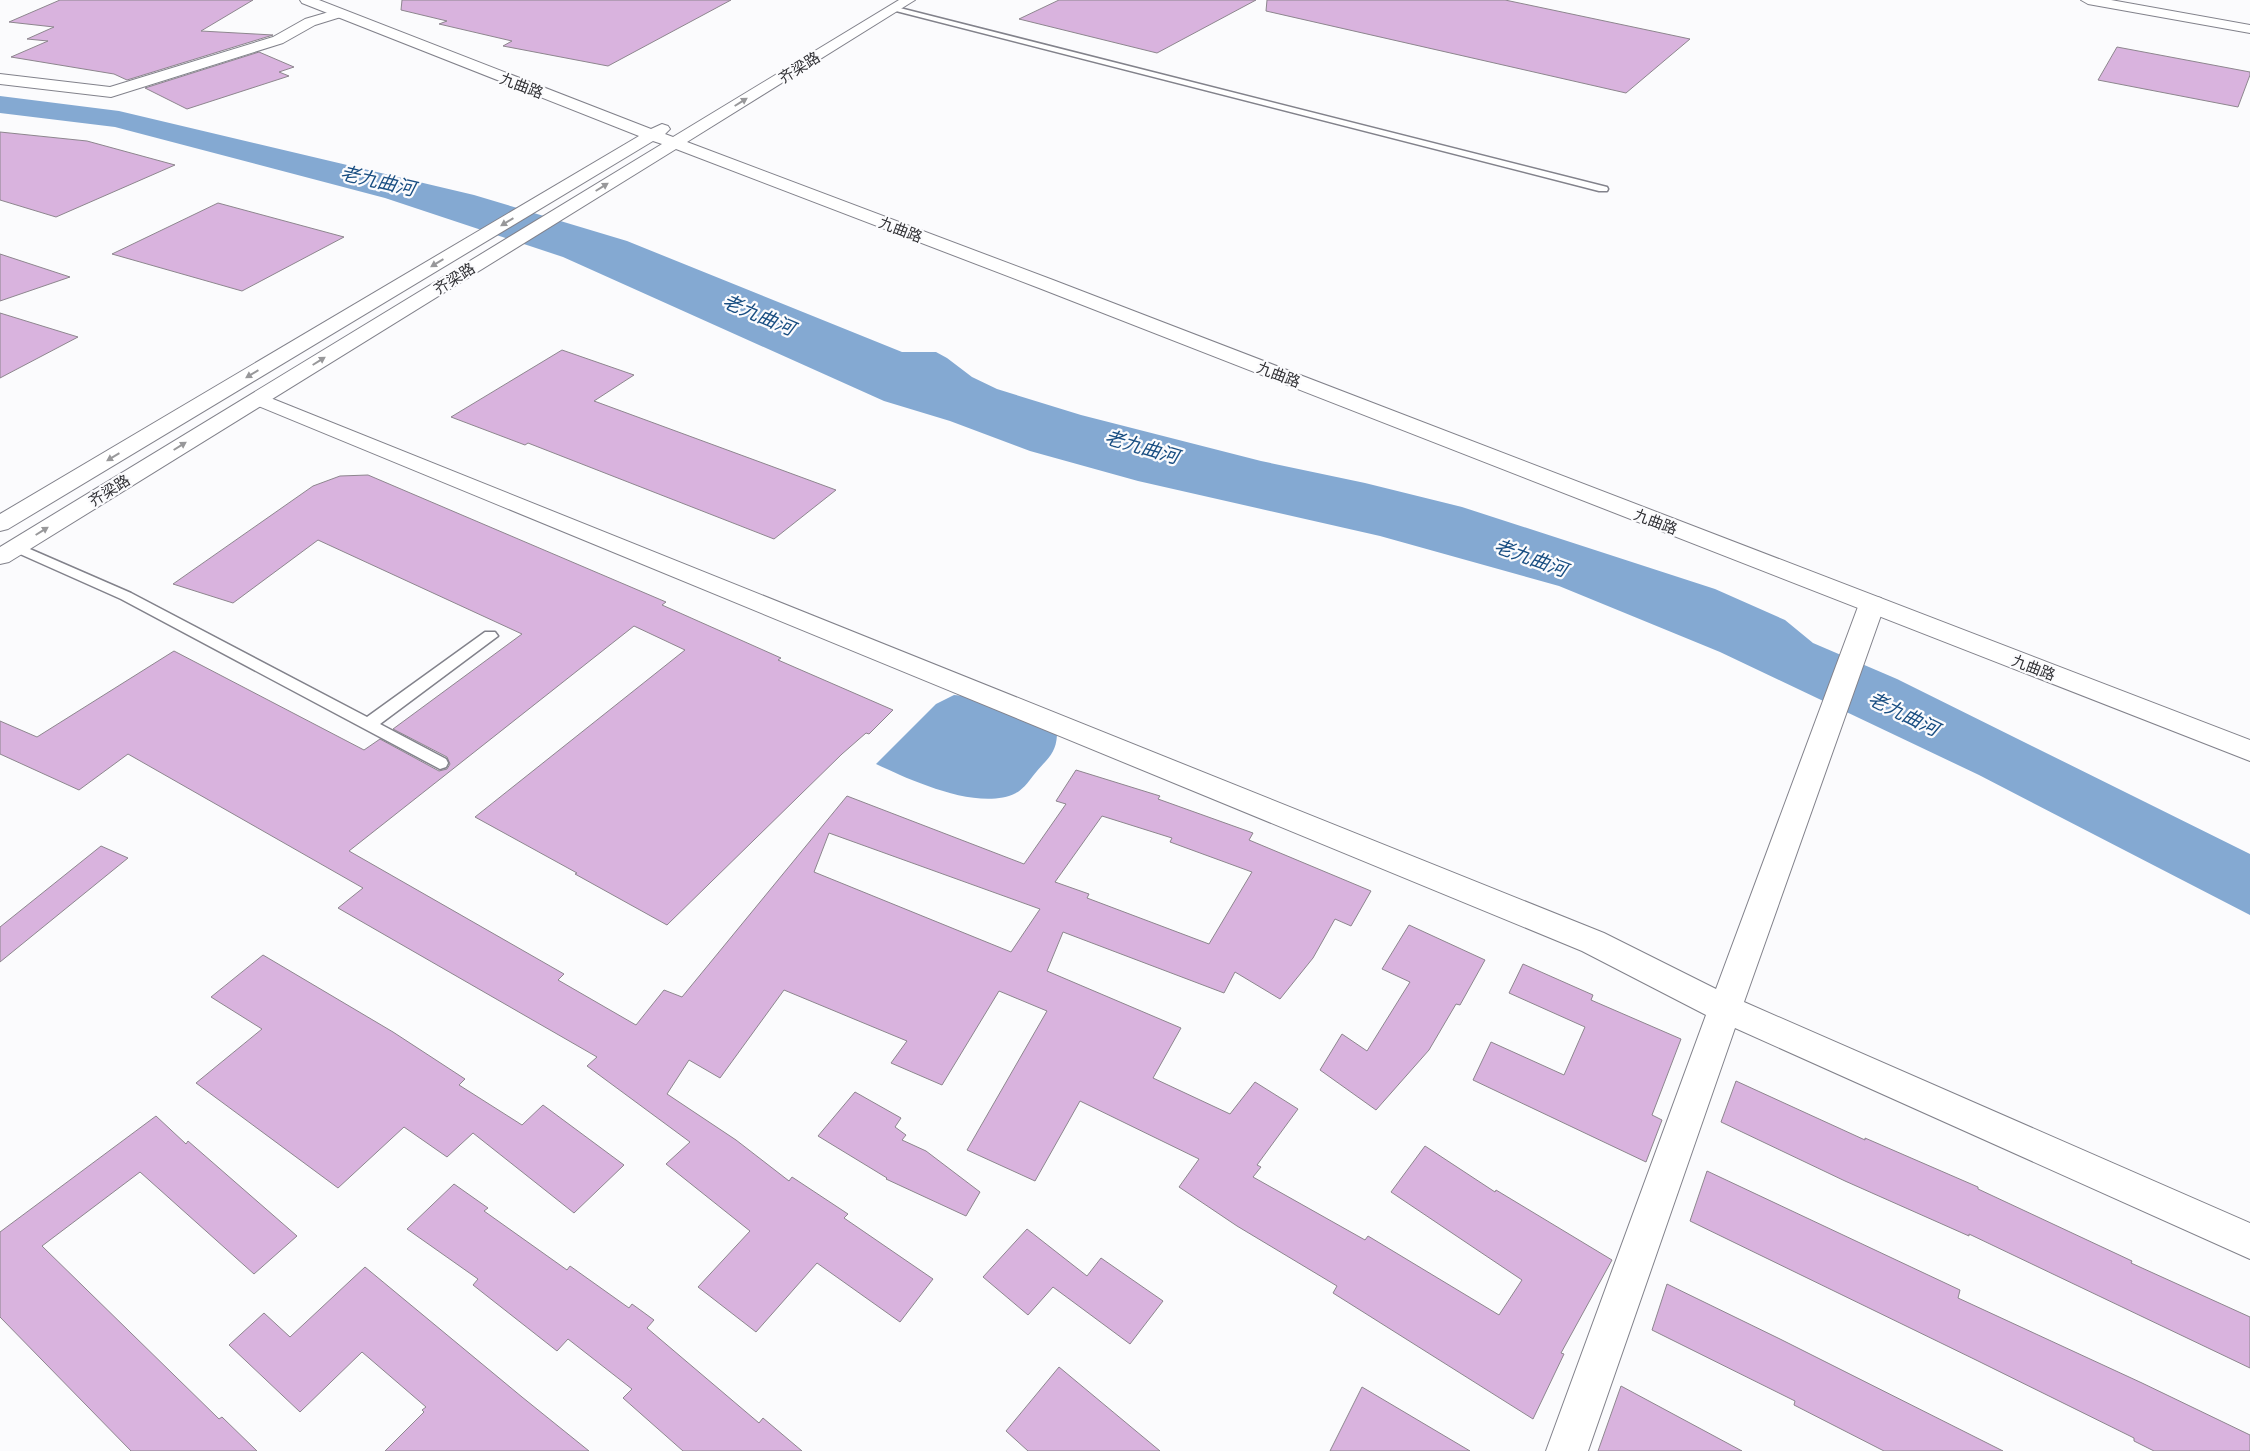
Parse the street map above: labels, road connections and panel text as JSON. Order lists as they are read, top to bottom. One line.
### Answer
{"streets":{"street":["齐梁路","九曲路"]},"crossings":[["齐梁路","九曲路"]],"water":["老九曲河"]}
